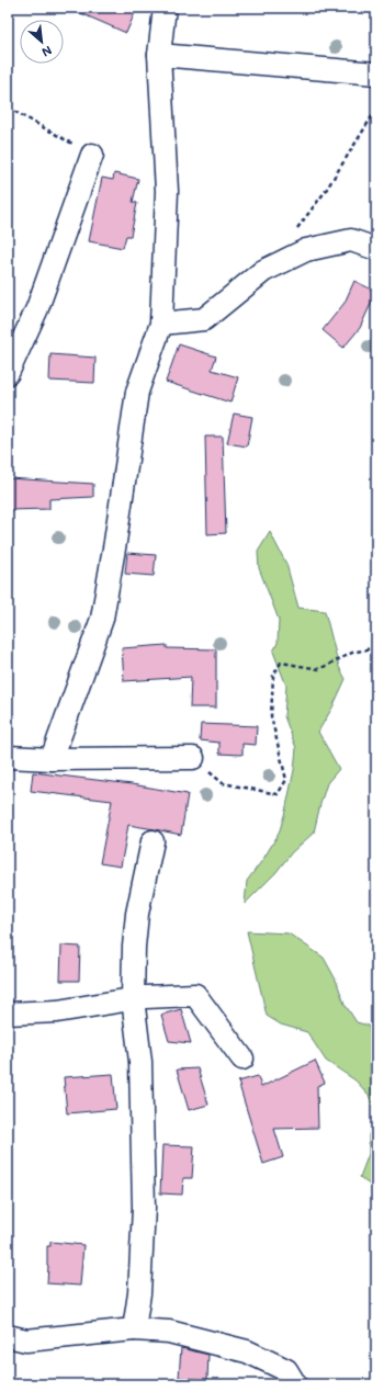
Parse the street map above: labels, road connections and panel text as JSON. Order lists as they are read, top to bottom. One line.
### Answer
{"north":"bottom right"}
